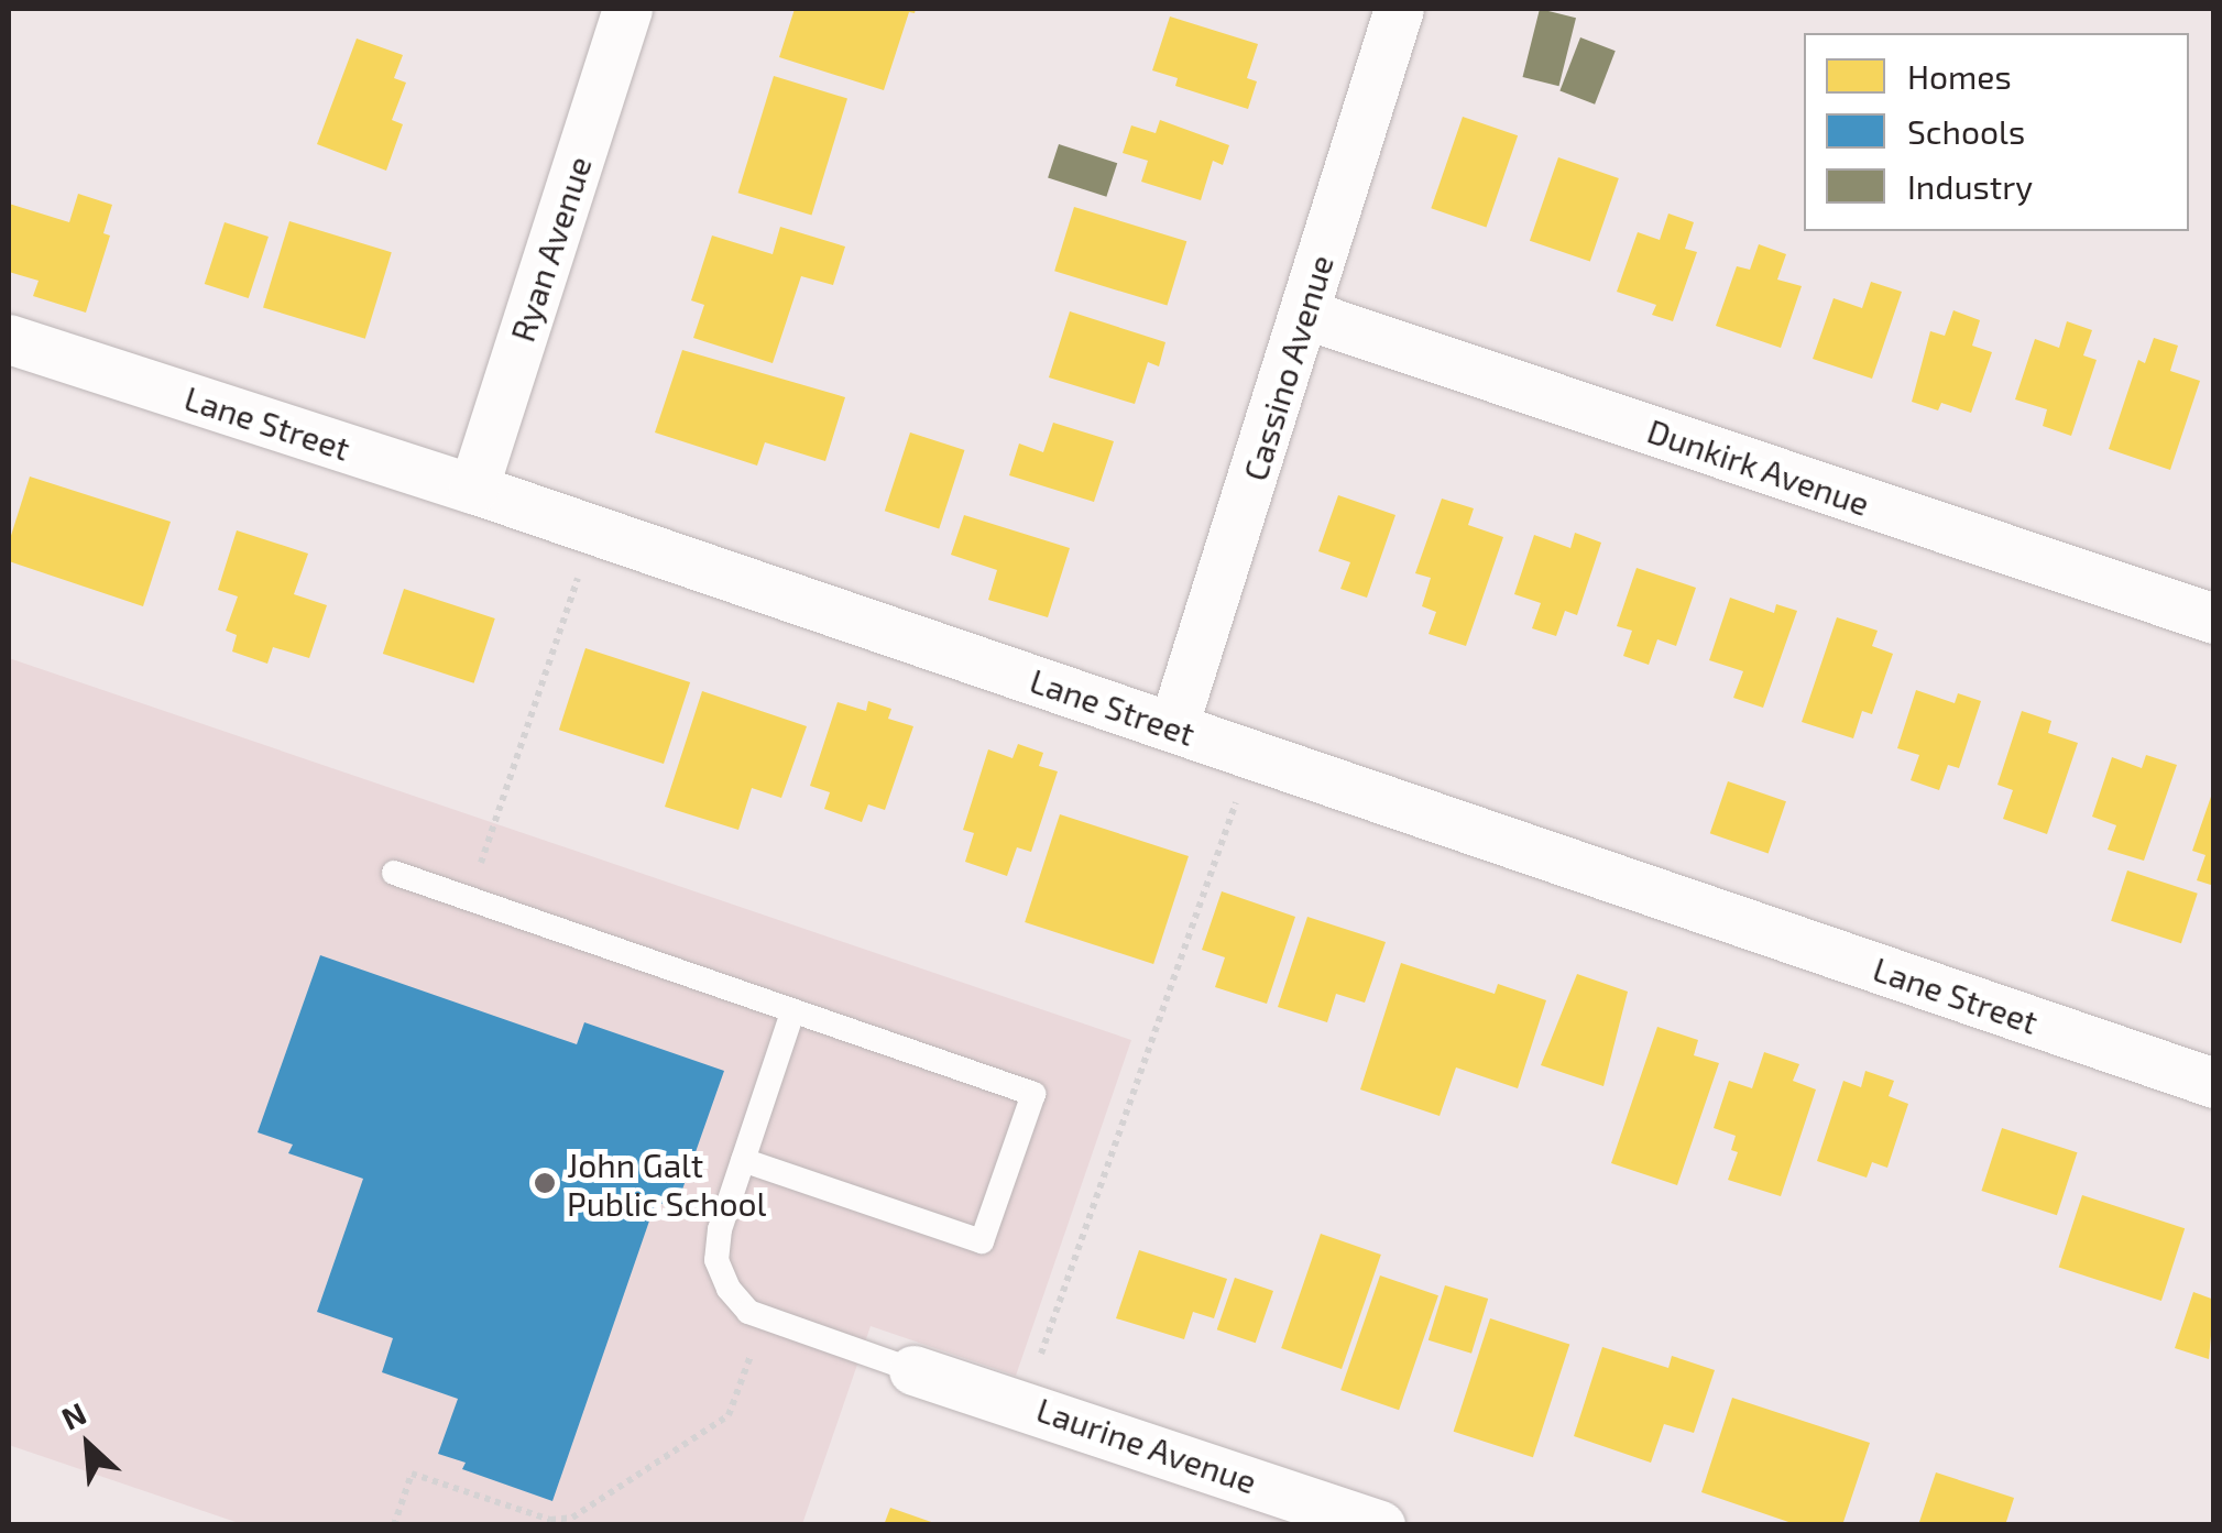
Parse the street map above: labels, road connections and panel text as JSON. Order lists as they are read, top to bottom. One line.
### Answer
{"streets":{"street":["Ryan Avenue","Cassino Avenue","Lane Street","Dunkirk Avenue","Laurine Avenue"]},"crossings":[["Ryan Avenue","Lane Street"],["Cassino Avenue","Lane Street"],["Cassino Avenue","Dunkirk Avenue"]],"places":["John Galt Public School"],"legend":["Homes","Schools","Industry"],"north":"top left"}
